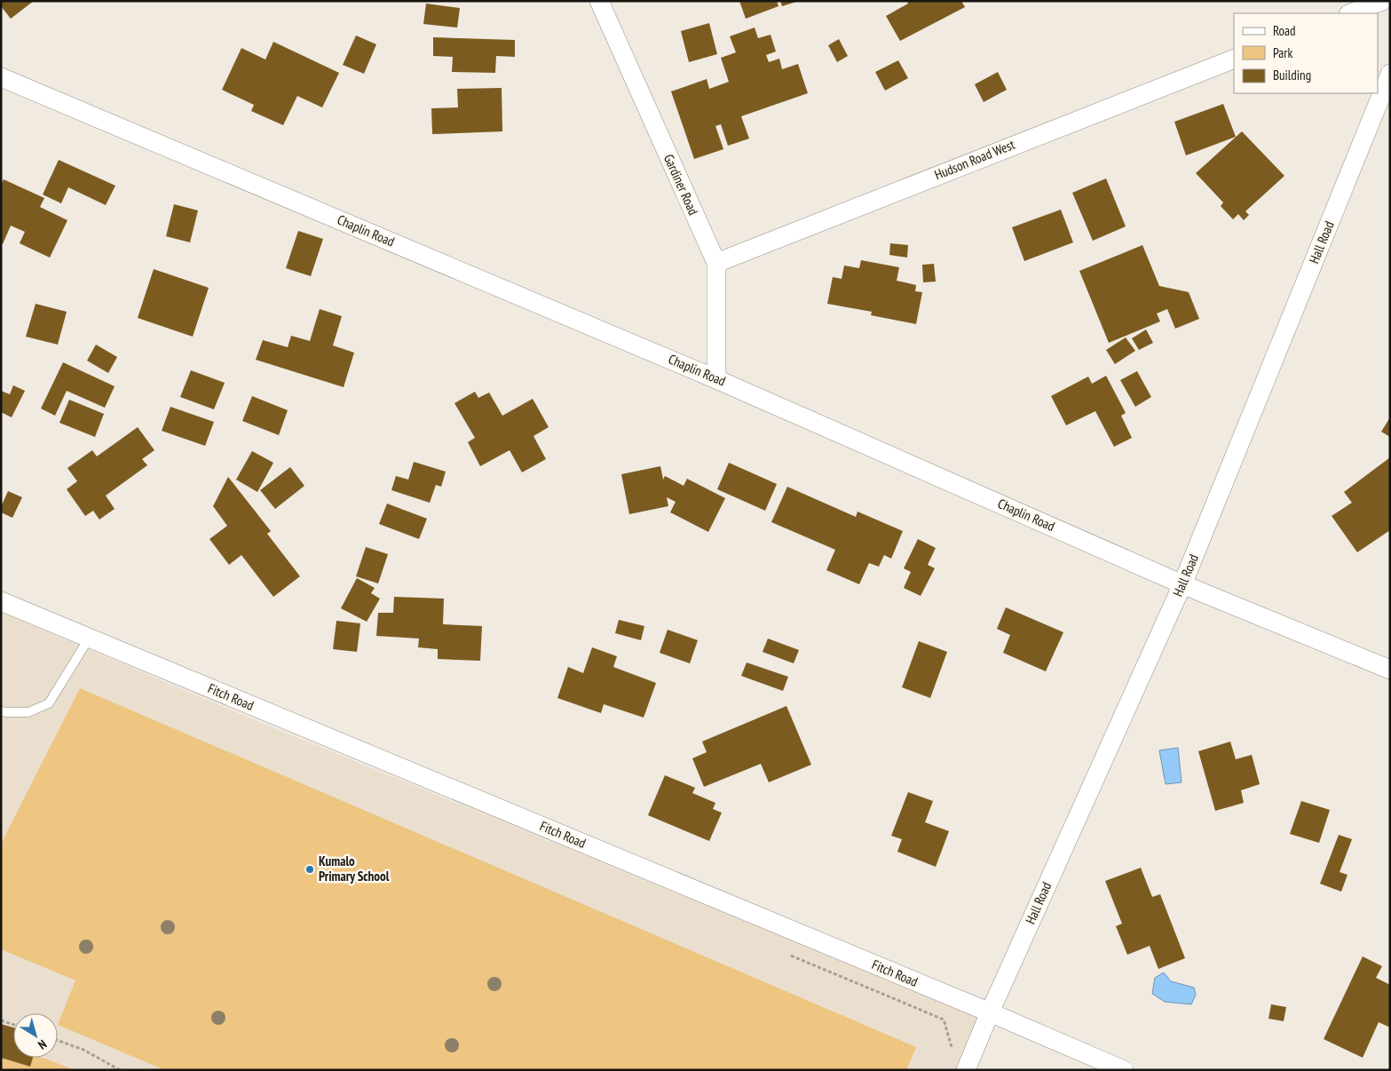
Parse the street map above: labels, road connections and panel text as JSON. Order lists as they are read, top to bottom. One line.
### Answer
{"streets":{"street":["Hudson Road West","Gardiner Road","Chaplin Road","Hall Road","Fitch Road"]},"crossings":[["Hudson Road West","Gardiner Road"],["Gardiner Road","Chaplin Road"],["Chaplin Road","Hall Road"],["Hall Road","Fitch Road"]],"places":["Kumalo Primary School"],"legend":["Road","Park","Building"],"north":"bottom right"}
